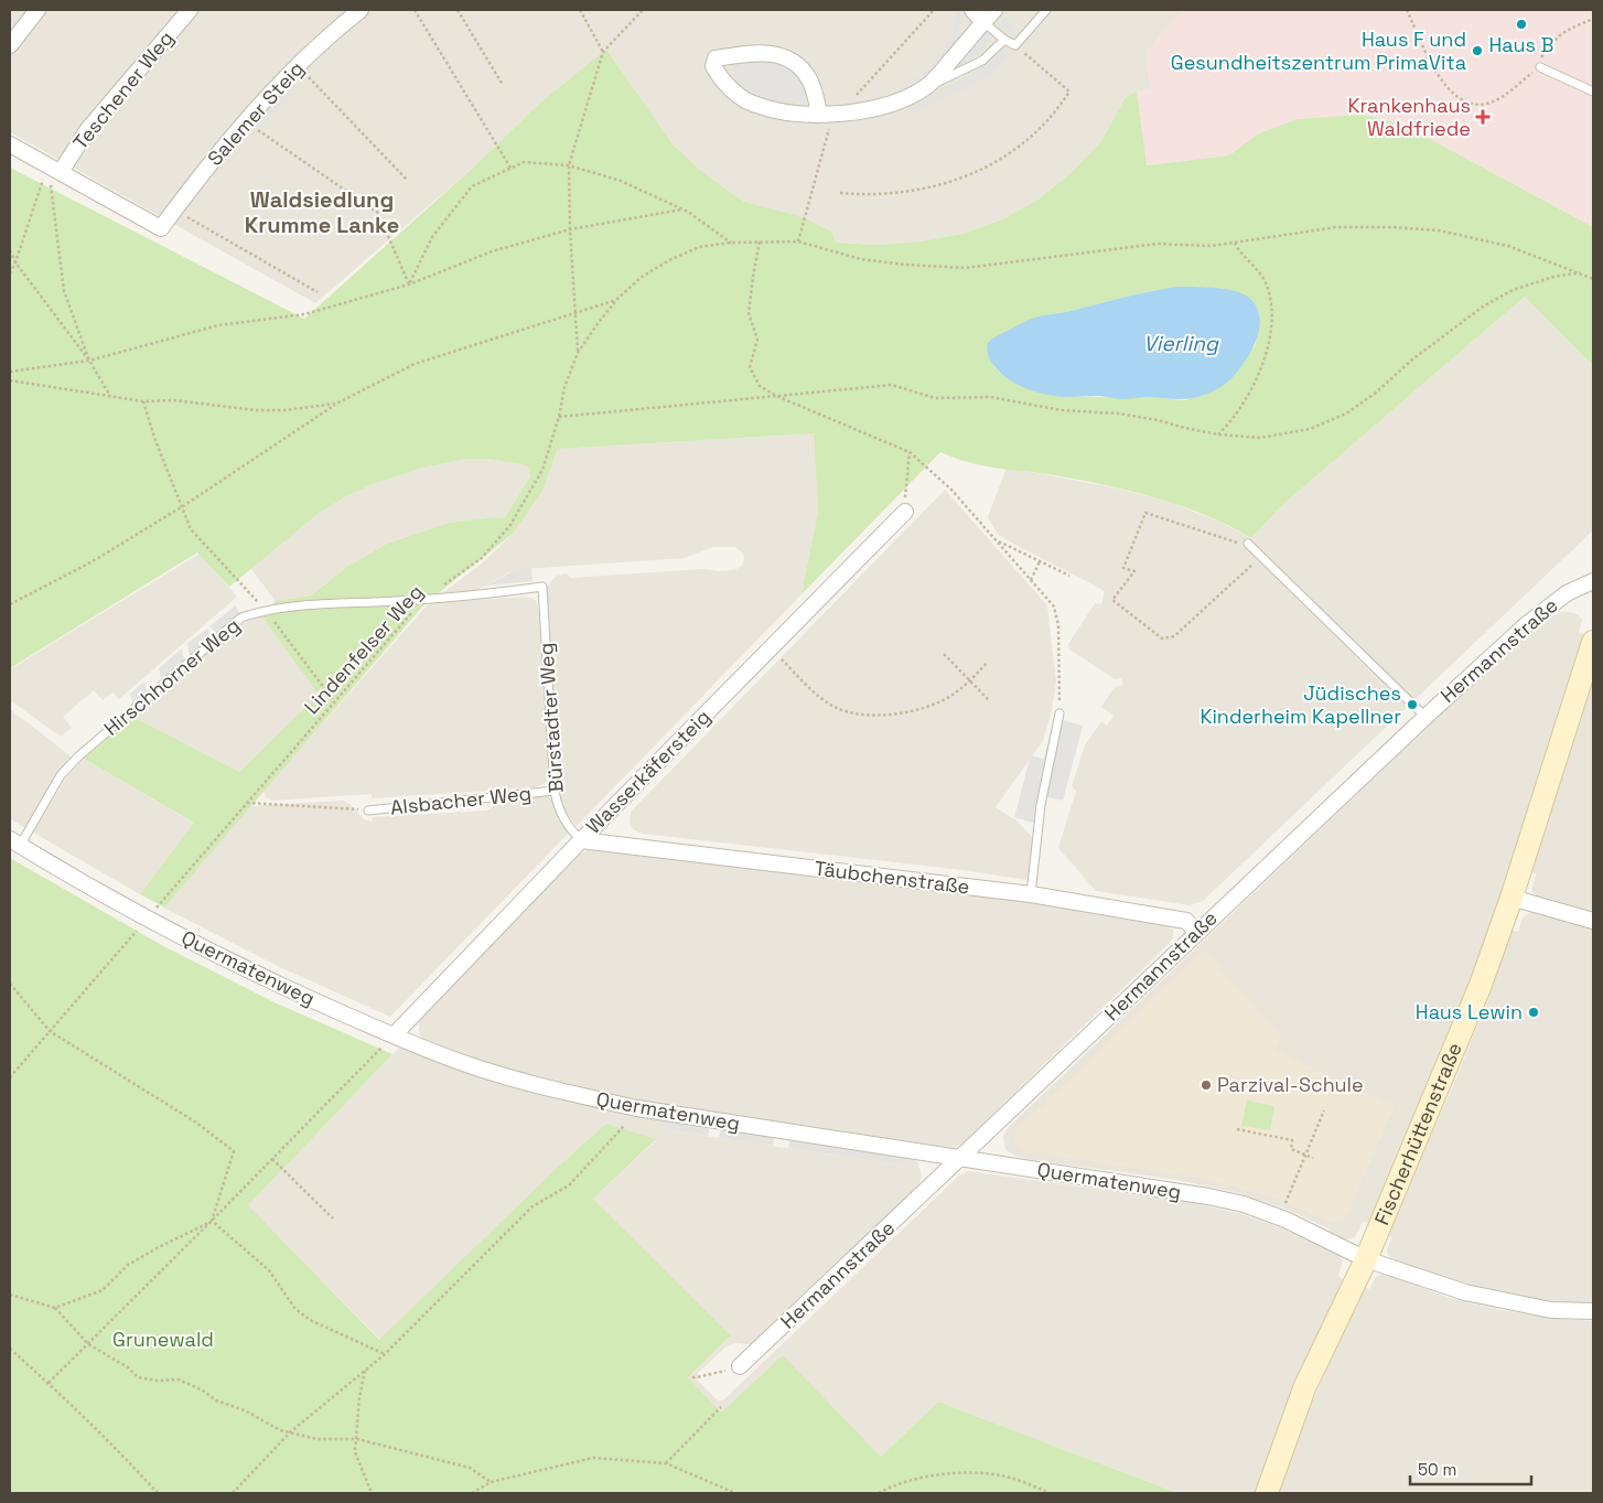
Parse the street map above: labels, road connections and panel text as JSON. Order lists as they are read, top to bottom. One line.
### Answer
{"streets":{"street":["Teschener Weg","Salemer Steig","Hermannstraße","Wasserkäfersteig","Täubchenstraße","Quermatenweg","Fischerhüttenstraße"],"lane":["Hirschhorner Weg","Bürstadter Weg","Alsbacher Weg"],"path":["Lindenfelser Weg"]},"crossings":[["Teschener Weg","Salemer Steig"],["Lindenfelser Weg","Hirschhorner Weg"],["Lindenfelser Weg","Quermatenweg"],["Hermannstraße","Täubchenstraße"],["Hermannstraße","Quermatenweg"],["Hirschhorner Weg","Bürstadter Weg"],["Hirschhorner Weg","Quermatenweg"],["Bürstadter Weg","Wasserkäfersteig"],["Bürstadter Weg","Alsbacher Weg"],["Bürstadter Weg","Täubchenstraße"],["Wasserkäfersteig","Täubchenstraße"],["Wasserkäfersteig","Quermatenweg"],["Quermatenweg","Fischerhüttenstraße"]],"districts":["Waldsiedlung Krumme Lanke"],"water":["Vierling"],"parks":["Grunewald"],"places":{"other":["Haus B","Haus F und Gesundheitszentrum PrimaVita","Jüdisches Kinderheim Kapellner","Haus Lewin","Parzival-Schule"],"health":["Krankenhaus Waldfriede"]},"scale_bar":"50 m"}
